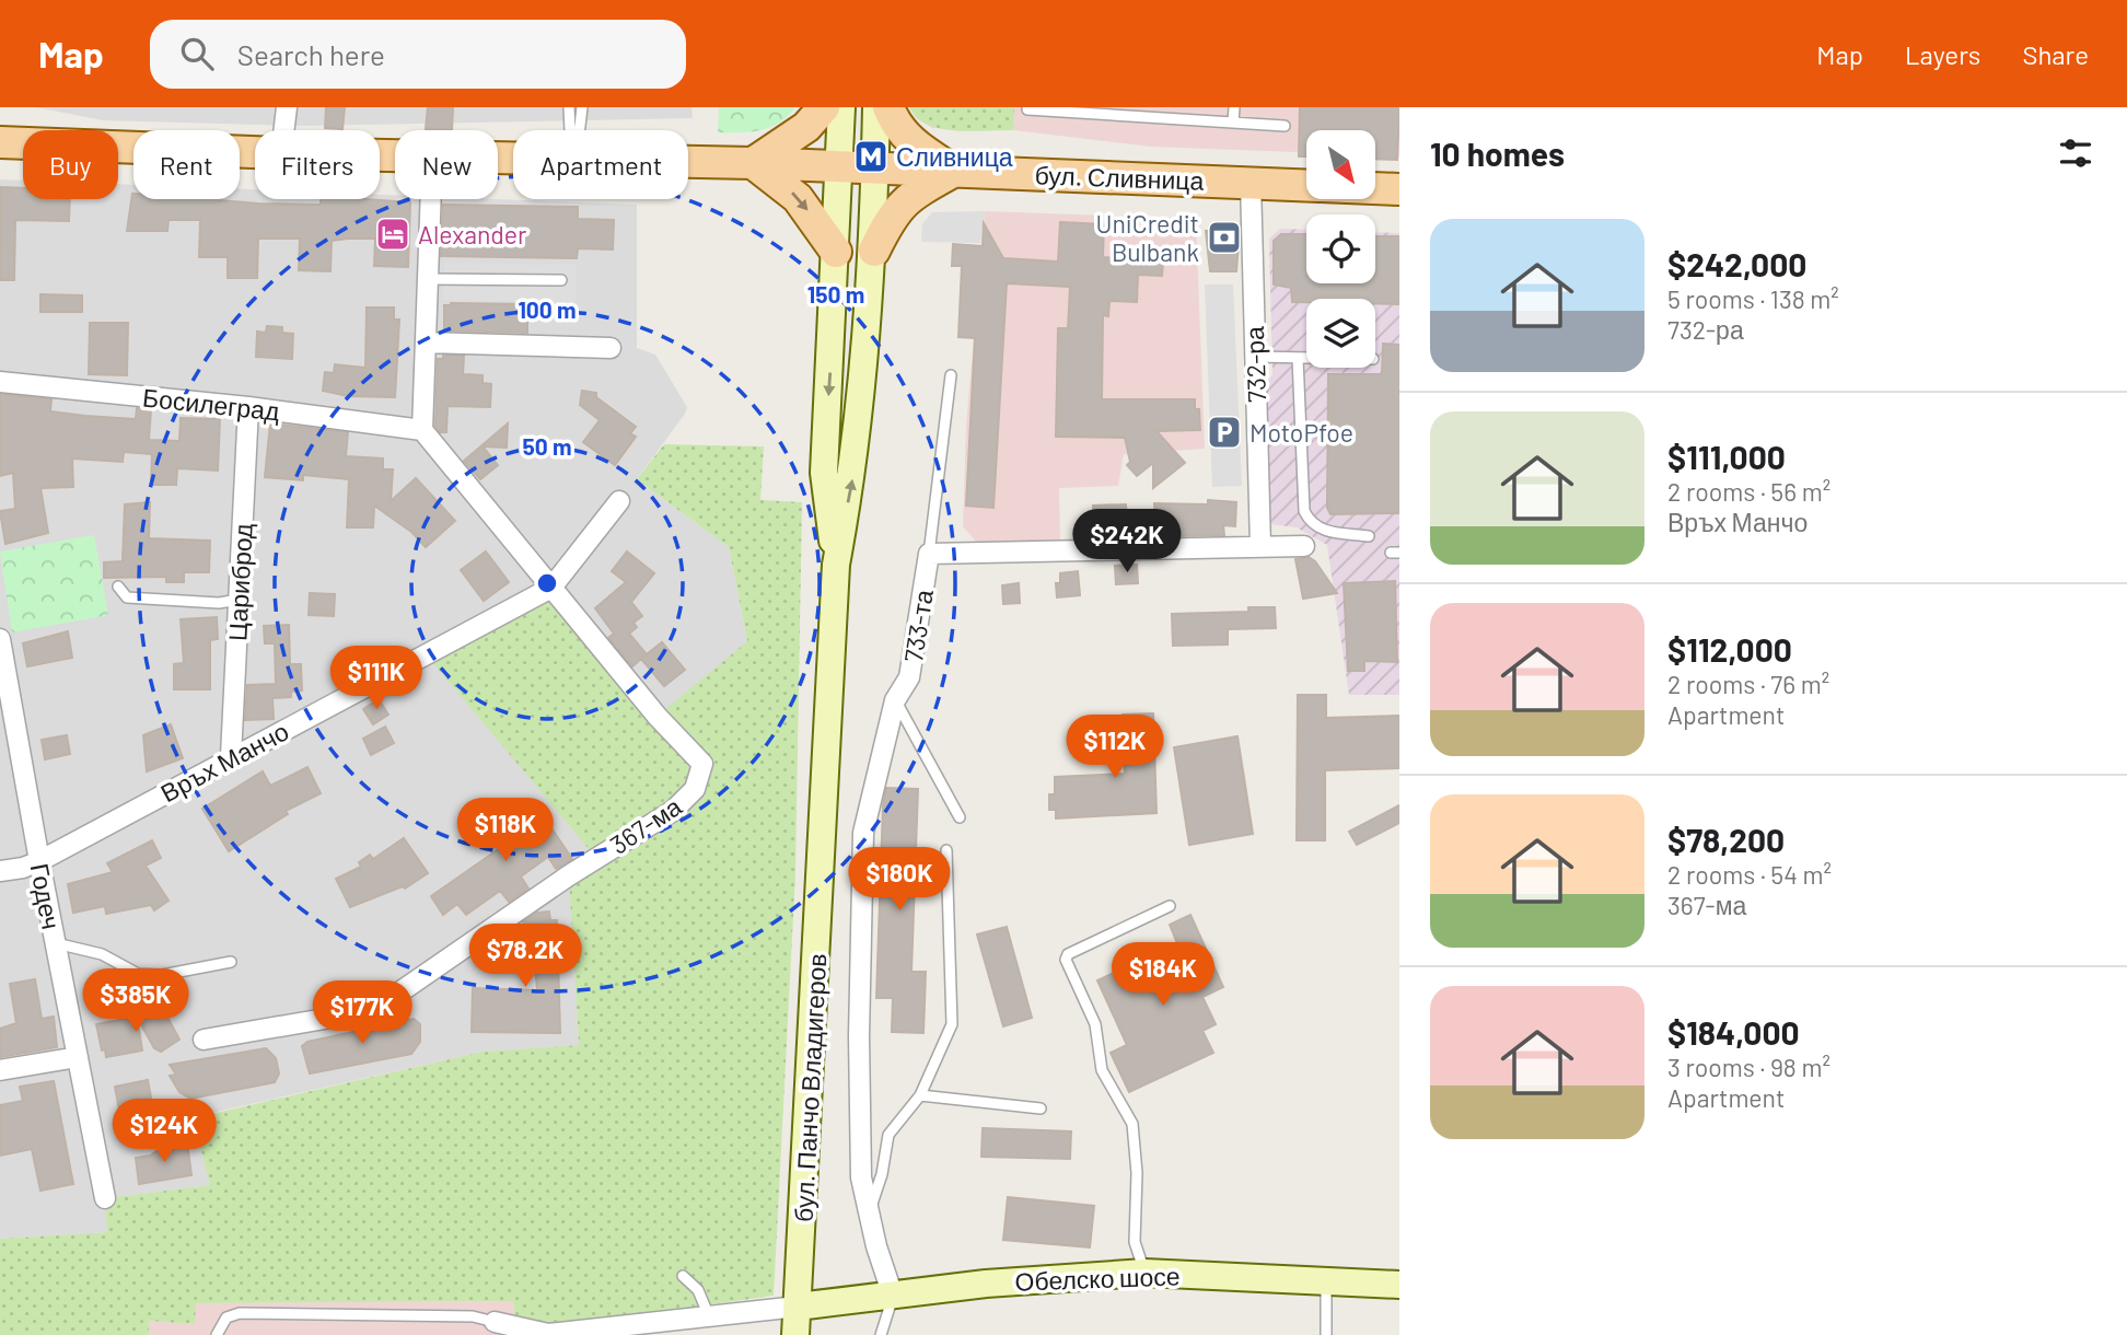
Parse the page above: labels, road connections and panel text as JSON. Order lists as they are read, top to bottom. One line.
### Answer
{"streets":{"main road":["бул. Сливница"],"street":["732-ра","Босилеград","Цариброд","733-та","Връх Манчо","367-ма","Годеч","бул. Панчо Владигеров","Обелско шосе"]},"crossings":[["бул. Сливница","732-ра"],["бул. Сливница","бул. Панчо Владигеров"],["Босилеград","Цариброд"],["Цариброд","Връх Манчо"],["733-та","Обелско шосе"],["Връх Манчо","367-ма"],["Връх Манчо","Годеч"],["бул. Панчо Владигеров","Обелско шосе"]],"places":{"metro station":["Сливница"],"hotel":["Alexander"],"bank":["UniCredit Bulbank"],"parking":["MotoPfoe"]},"north":"bottom right","page":{"header":"Map","search":"Search here","nav":["Map","Layers","Share"],"heading":"10 homes","chip":["Buy","Rent","Filters","New","Apartment"],"list":[{"name":"$242,000","note":"5 rooms · 138 m² · 732-ра"},{"name":"$111,000","note":"2 rooms · 56 m² · Връх Манчо"},{"name":"$112,000","note":"2 rooms · 76 m² · Apartment"},{"name":"$78,200","note":"2 rooms · 54 m² · 367-ма"},{"name":"$184,000","note":"3 rooms · 98 m² · Apartment"}],"price":["$242K","$111K","$112K","$118K","$180K","$78.2K","$184K","$385K","$177K","$124K"]},"rings":["150 m","100 m","50 m"]}
